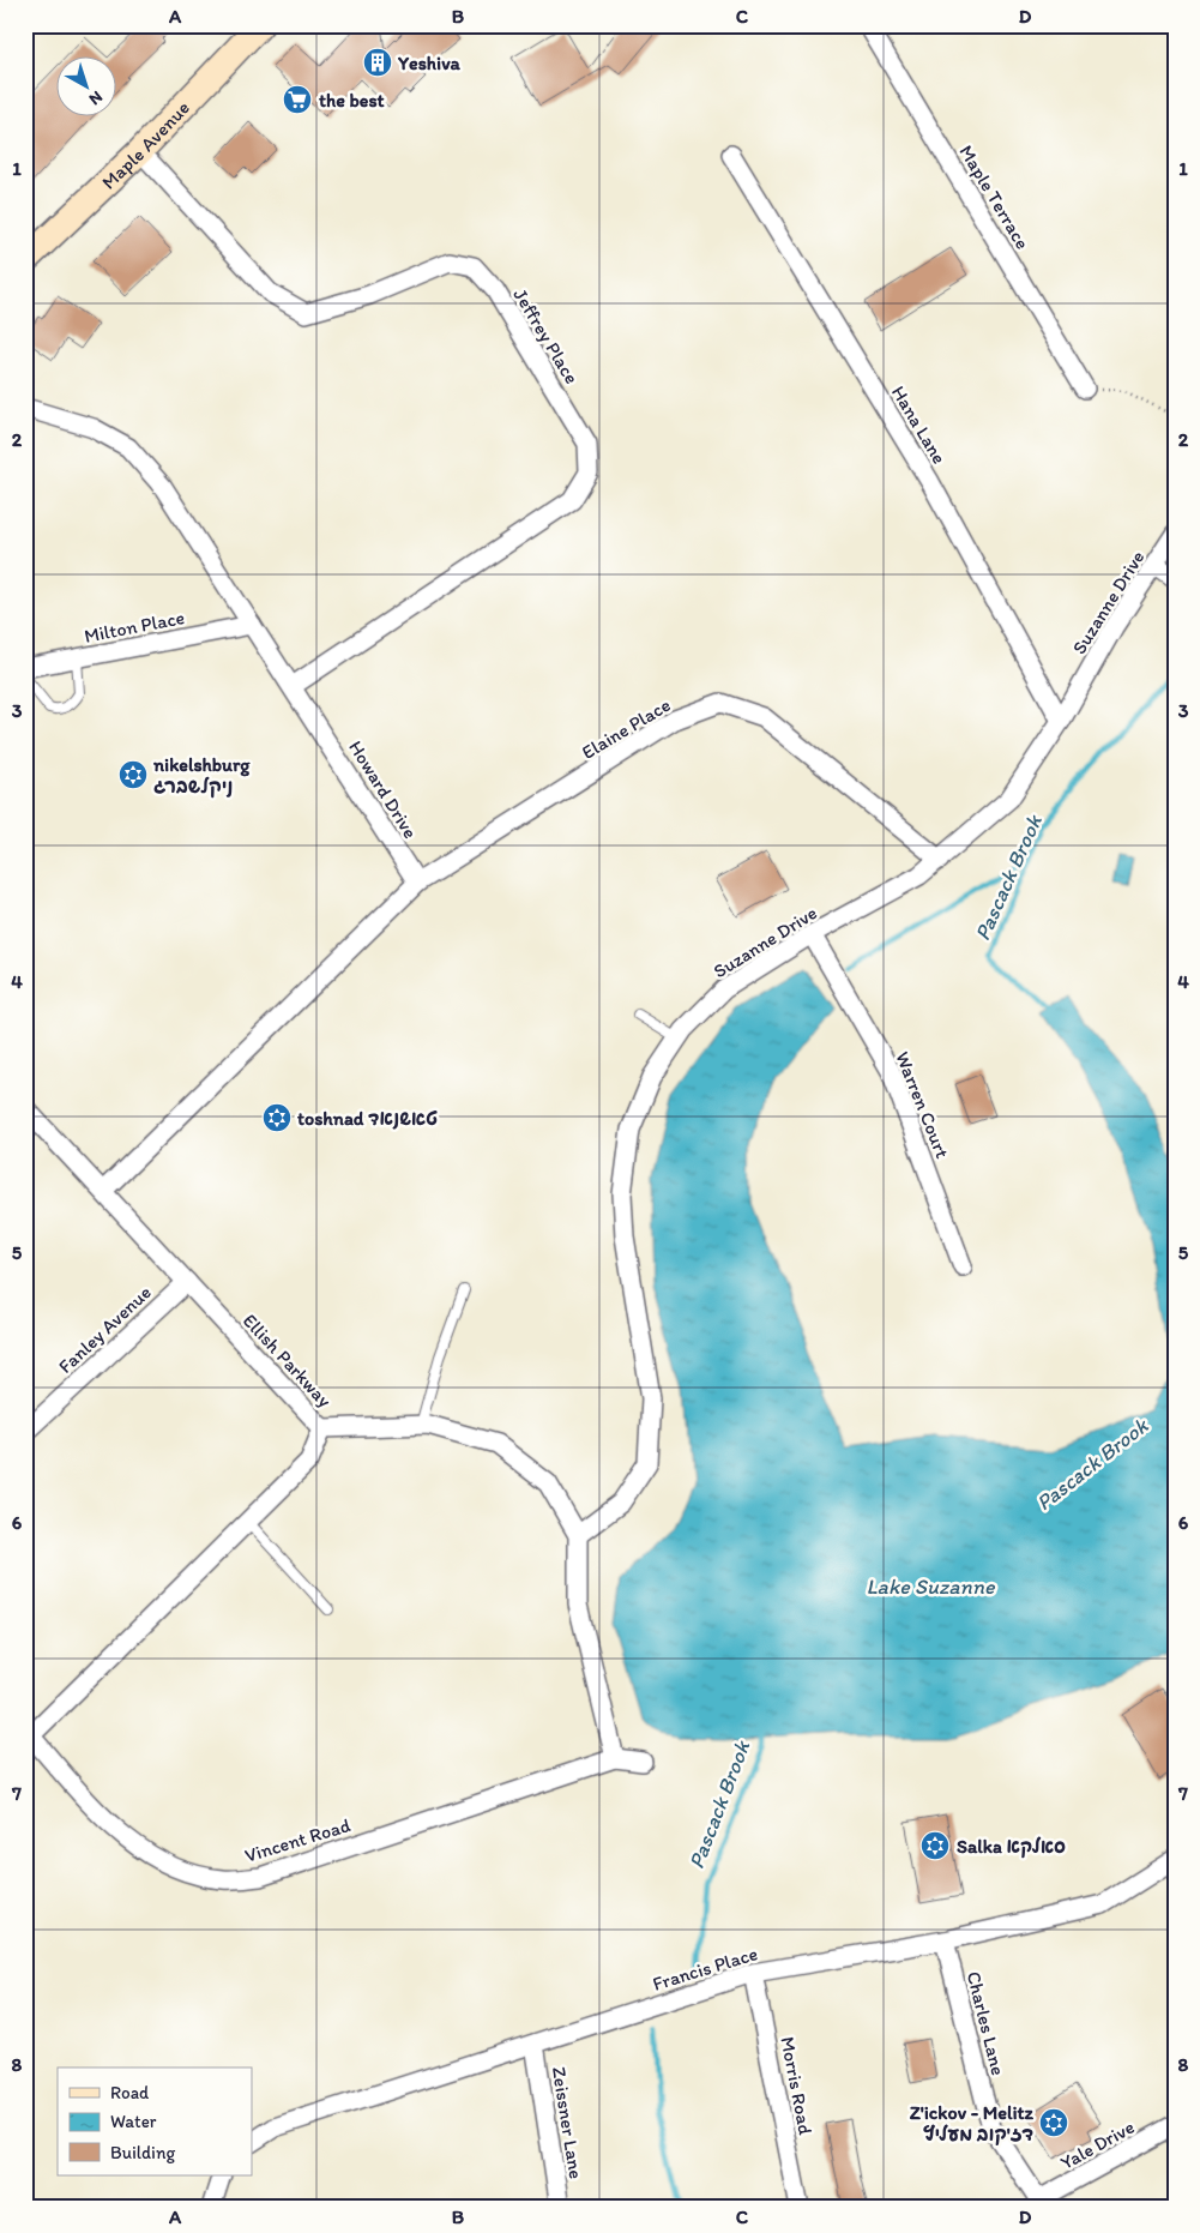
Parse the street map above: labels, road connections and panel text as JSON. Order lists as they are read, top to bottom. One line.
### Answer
{"streets":{"street":["Maple Avenue","Maple Terrace","Jeffrey Place","Hana Lane","Suzanne Drive","Milton Place","Elaine Place","Howard Drive","Warren Court","Fanley Avenue","Ellish Parkway","Vincent Road","Francis Place","Charles Lane","Morris Road","Zeissner Lane","Yale Drive"]},"crossings":[["Maple Avenue","Jeffrey Place"],["Jeffrey Place","Howard Drive"],["Hana Lane","Suzanne Drive"],["Suzanne Drive","Elaine Place"],["Suzanne Drive","Warren Court"],["Milton Place","Howard Drive"],["Elaine Place","Howard Drive"],["Fanley Avenue","Ellish Parkway"],["Ellish Parkway","Vincent Road"],["Francis Place","Charles Lane"],["Francis Place","Morris Road"],["Francis Place","Zeissner Lane"],["Charles Lane","Yale Drive"]],"water":["Pascack Brook","Lake Suzanne"],"places":{"building":["Yeshiva"],"supermarket":["the best"],"synagogue":["nikelshburg ניקלשברג","toshnad טאשנאד","Salka סאלקא","Z'ickov - Melitz דז'קוב מעליץ"]},"legend":["Road","Water","Building"],"north":"bottom right","grid":{"columns":["A","B","C","D"],"rows":["1","2","3","4","5","6","7","8"]}}
